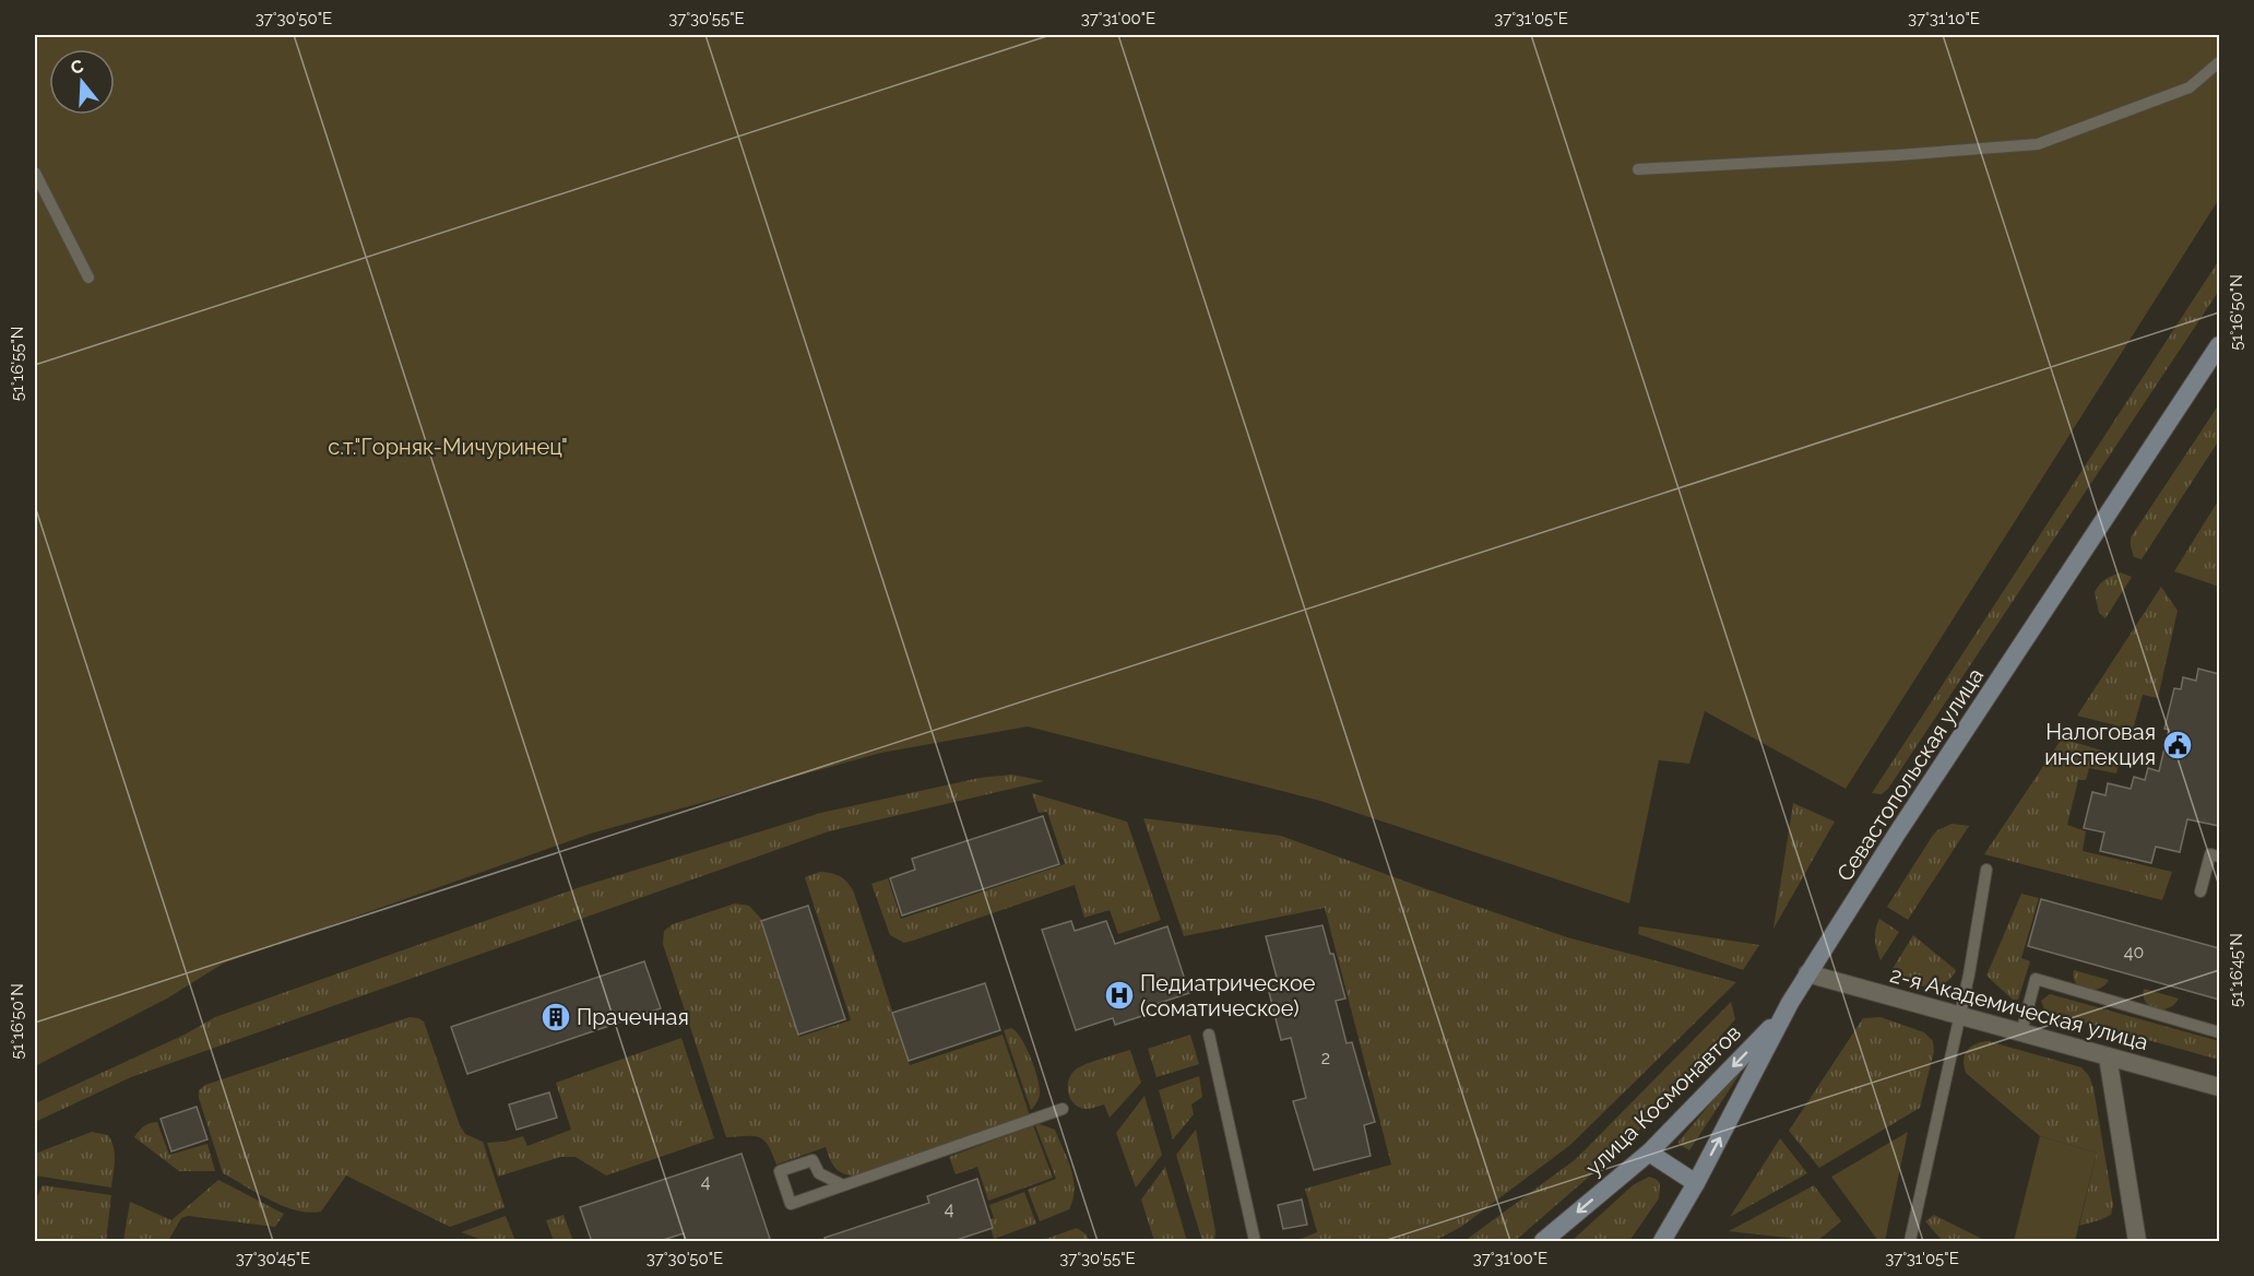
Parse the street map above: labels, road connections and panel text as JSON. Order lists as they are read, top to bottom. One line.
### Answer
{"streets":{"main road":["Севастопольская улица","улица Космонавтов"],"street":["2-я Академическая улица"]},"crossings":[["Севастопольская улица","2-я Академическая улица"],["Севастопольская улица","улица Космонавтов"]],"one_way":["улица Космонавтов"],"parks":["с.т.\"Горняк-Мичуринец\""],"places":{"public building":["Налоговая инспекция"],"hospital":["Педиатрическое (соматическое)"],"building":["Прачечная"]},"house_numbers":["40","2","4","4"],"north":"top","coordinates":["37°30'50\"E","37°30'55\"E","37°31'00\"E","37°31'05\"E","37°31'10\"E","51°16'50\"N","51°16'55\"N","51°16'45\"N","37°30'45\"E"]}
